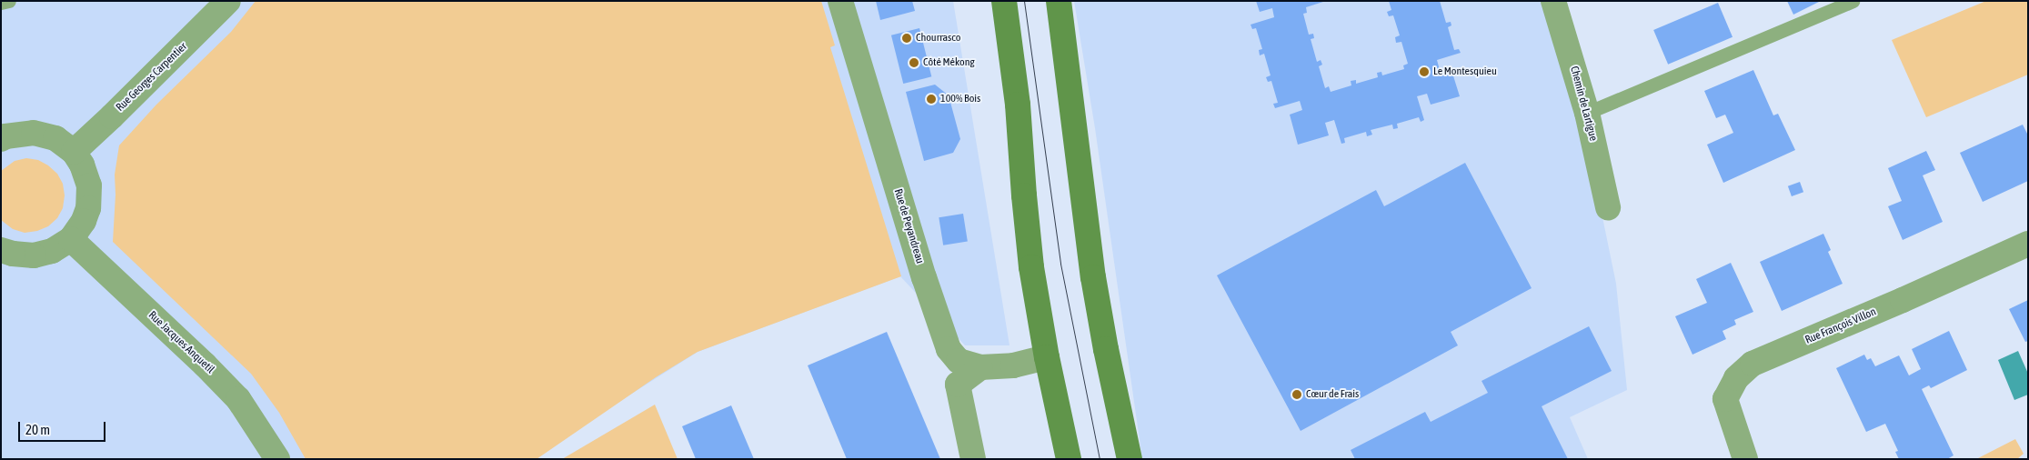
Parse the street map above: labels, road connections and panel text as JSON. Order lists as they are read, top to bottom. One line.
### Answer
{"streets":{"street":["Rue Georges Carpentier","Chemin de Lartigue","Rue de Peyandreau","Rue François Villon","Rue Jacques Anquetil"]},"places":["Chourrasco","Côté Mékong","Le Montesquieu","100% Bois","Cœur de Frais"],"scale_bar":"20 m"}
